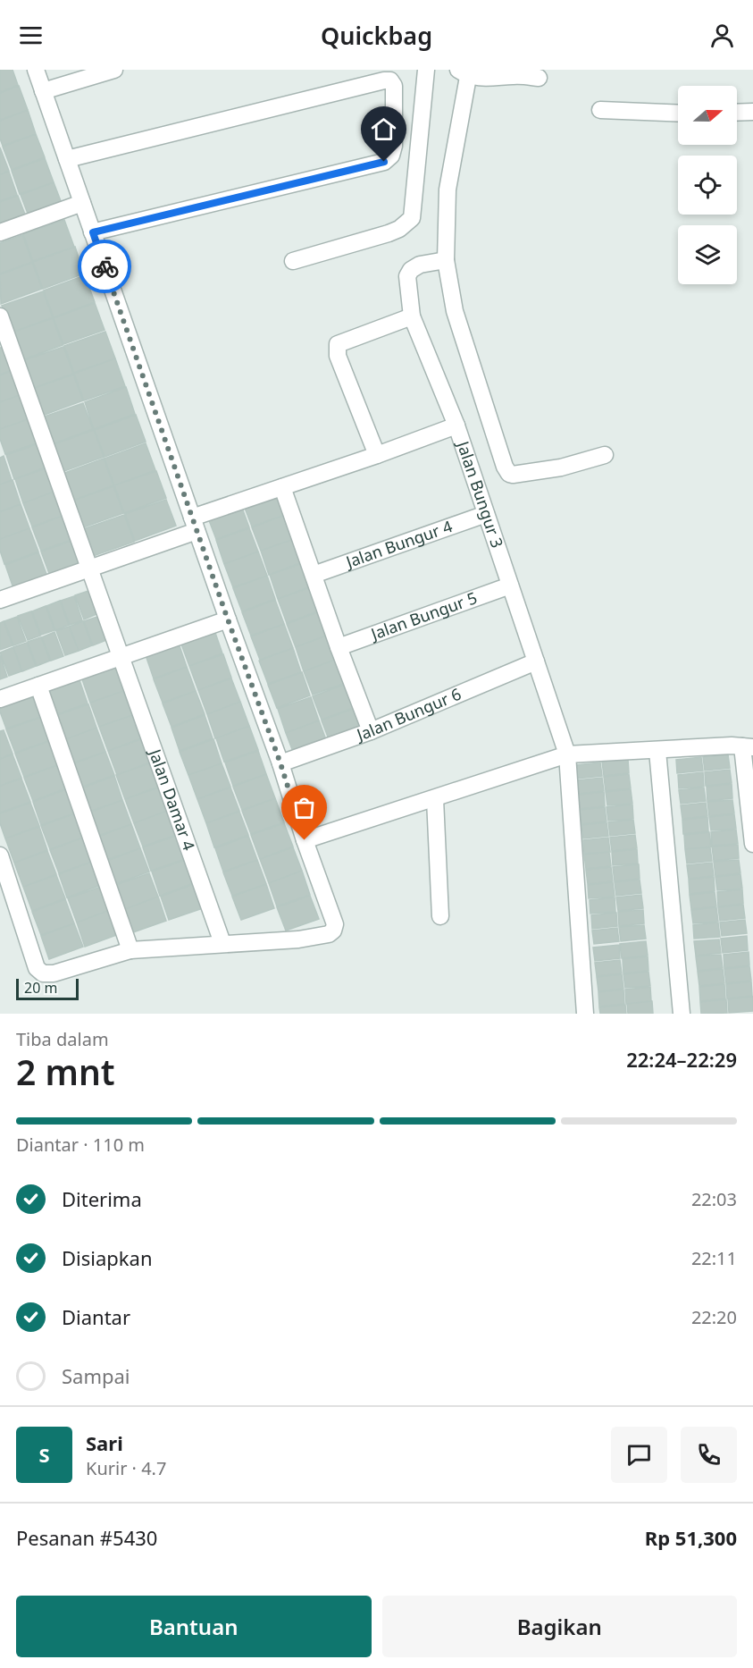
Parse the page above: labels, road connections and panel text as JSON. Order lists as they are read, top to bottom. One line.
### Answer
{"streets":{"street":["Jalan Bungur 3","Jalan Bungur 4","Jalan Bungur 5","Jalan Bungur 6","Jalan Damar 4"]},"crossings":[["Jalan Bungur 3","Jalan Bungur 4"],["Jalan Bungur 3","Jalan Bungur 5"],["Jalan Bungur 3","Jalan Bungur 6"]],"scale_bar":"20 m","north":"right","page":{"header":"Quickbag","scale":"20 m","heading":["2 mnt","Tiba dalam","22:24–22:29"],"panel":["Sari","Kurir · 4.7","Pesanan #5430","Rp 51,300"],"bar":"Diantar · 110 m","list":[["Diterima","22:03"],["Disiapkan","22:11"],["Diantar","22:20"],"Sampai"],"round":"S","buttons":["Bantuan","Bagikan"]}}
